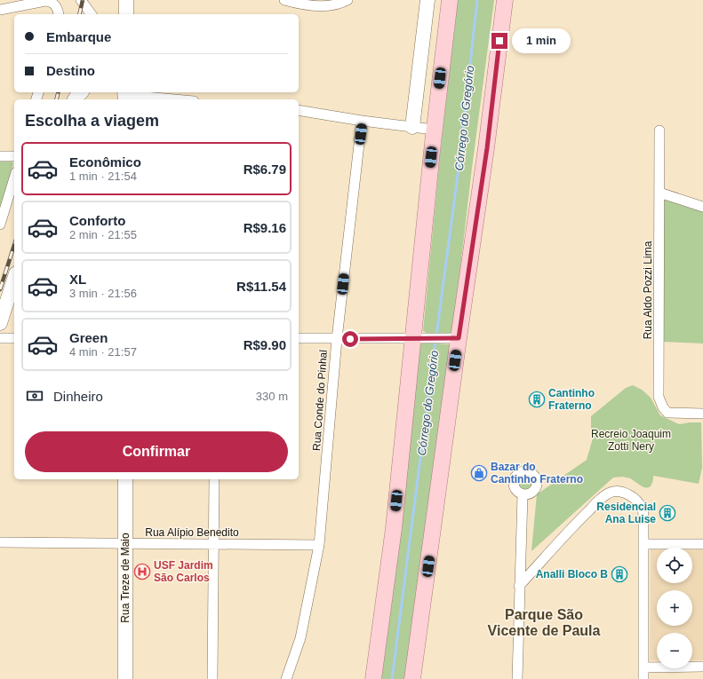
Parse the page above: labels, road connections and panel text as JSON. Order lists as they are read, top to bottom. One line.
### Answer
{"streets":{"street":["Rua Aldo Pozzi Lima","Rua Conde do Pinhal","Rua Alípio Benedito","Rua Treze de Maio"]},"crossings":[["Rua Conde do Pinhal","Rua Alípio Benedito"],["Rua Alípio Benedito","Rua Treze de Maio"]],"districts":["Parque São Vicente de Paula"],"water":["Córrego do Gregório"],"parks":["Recreio Joaquim Zotti Nery"],"places":{"building":["Cantinho Fraterno","Residencial Ana Luise","Analli Bloco B"],"shop":["Bazar do Cantinho Fraterno"],"hospital":["USF Jardim São Carlos"]},"page":{"banner":["Embarque","Destino"],"bubble":"1 min","heading":"Escolha a viagem","list":[{"name":"Econômico","note":"1 min · 21:54","value":"R$6.79"},{"name":"Conforto","note":"2 min · 21:55","value":"R$9.16"},{"name":"XL","note":"3 min · 21:56","value":"R$11.54"},{"name":"Green","note":"4 min · 21:57","value":"R$9.90"}],"pay":["Dinheiro","330 m"],"buttons":"Confirmar","map_buttons":["+","−"]}}
